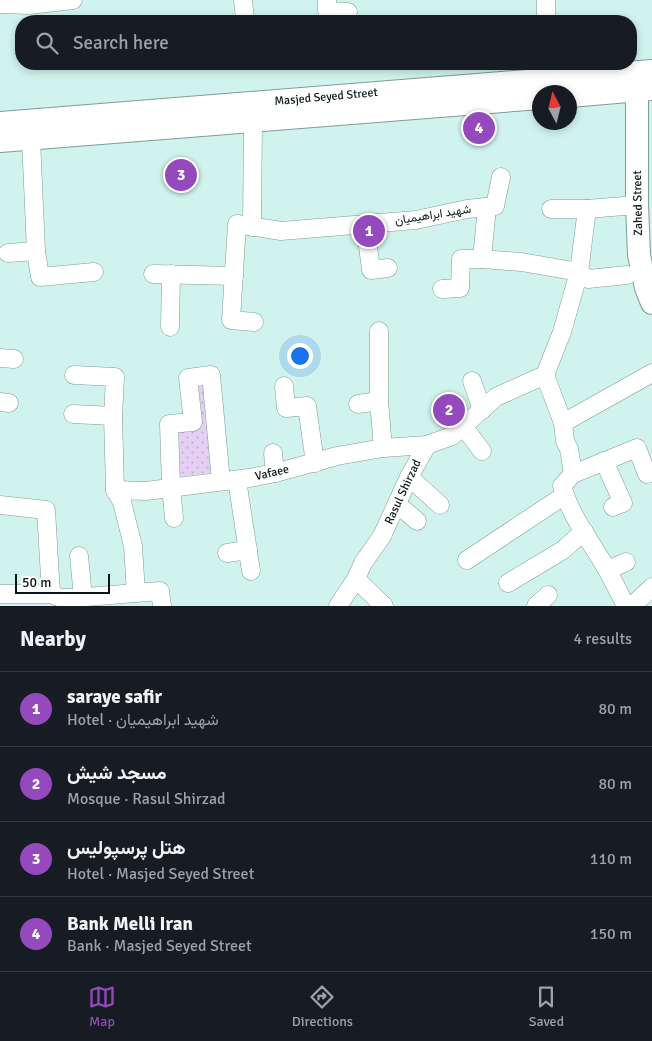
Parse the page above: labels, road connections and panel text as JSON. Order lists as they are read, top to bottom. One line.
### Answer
{"streets":{"main road":["Masjed Seyed Street","Zahed Street"],"street":["شهید ابراهیمیان","Vafaee","Rasul Shirzad"]},"crossings":[["Masjed Seyed Street","Zahed Street"],["Vafaee","Rasul Shirzad"]],"scale_bar":"50 m","north":"top","page":{"search":"Search here","pins":["4","3","1","2"],"scale":"50 m","heading":["Nearby","4 results"],"list":[{"mark":"1","name":"saraye safir","note":"Hotel · شهید ابراهیمیان","value":"80 m"},{"mark":"2","name":"مسجد شیش","note":"Mosque · Rasul Shirzad","value":"80 m"},{"mark":"3","name":"هتل پرسپولیس","note":"Hotel · Masjed Seyed Street","value":"110 m"},{"mark":"4","name":"Bank Melli Iran","note":"Bank · Masjed Seyed Street","value":"150 m"}],"nav":["Map","Directions","Saved"]}}
